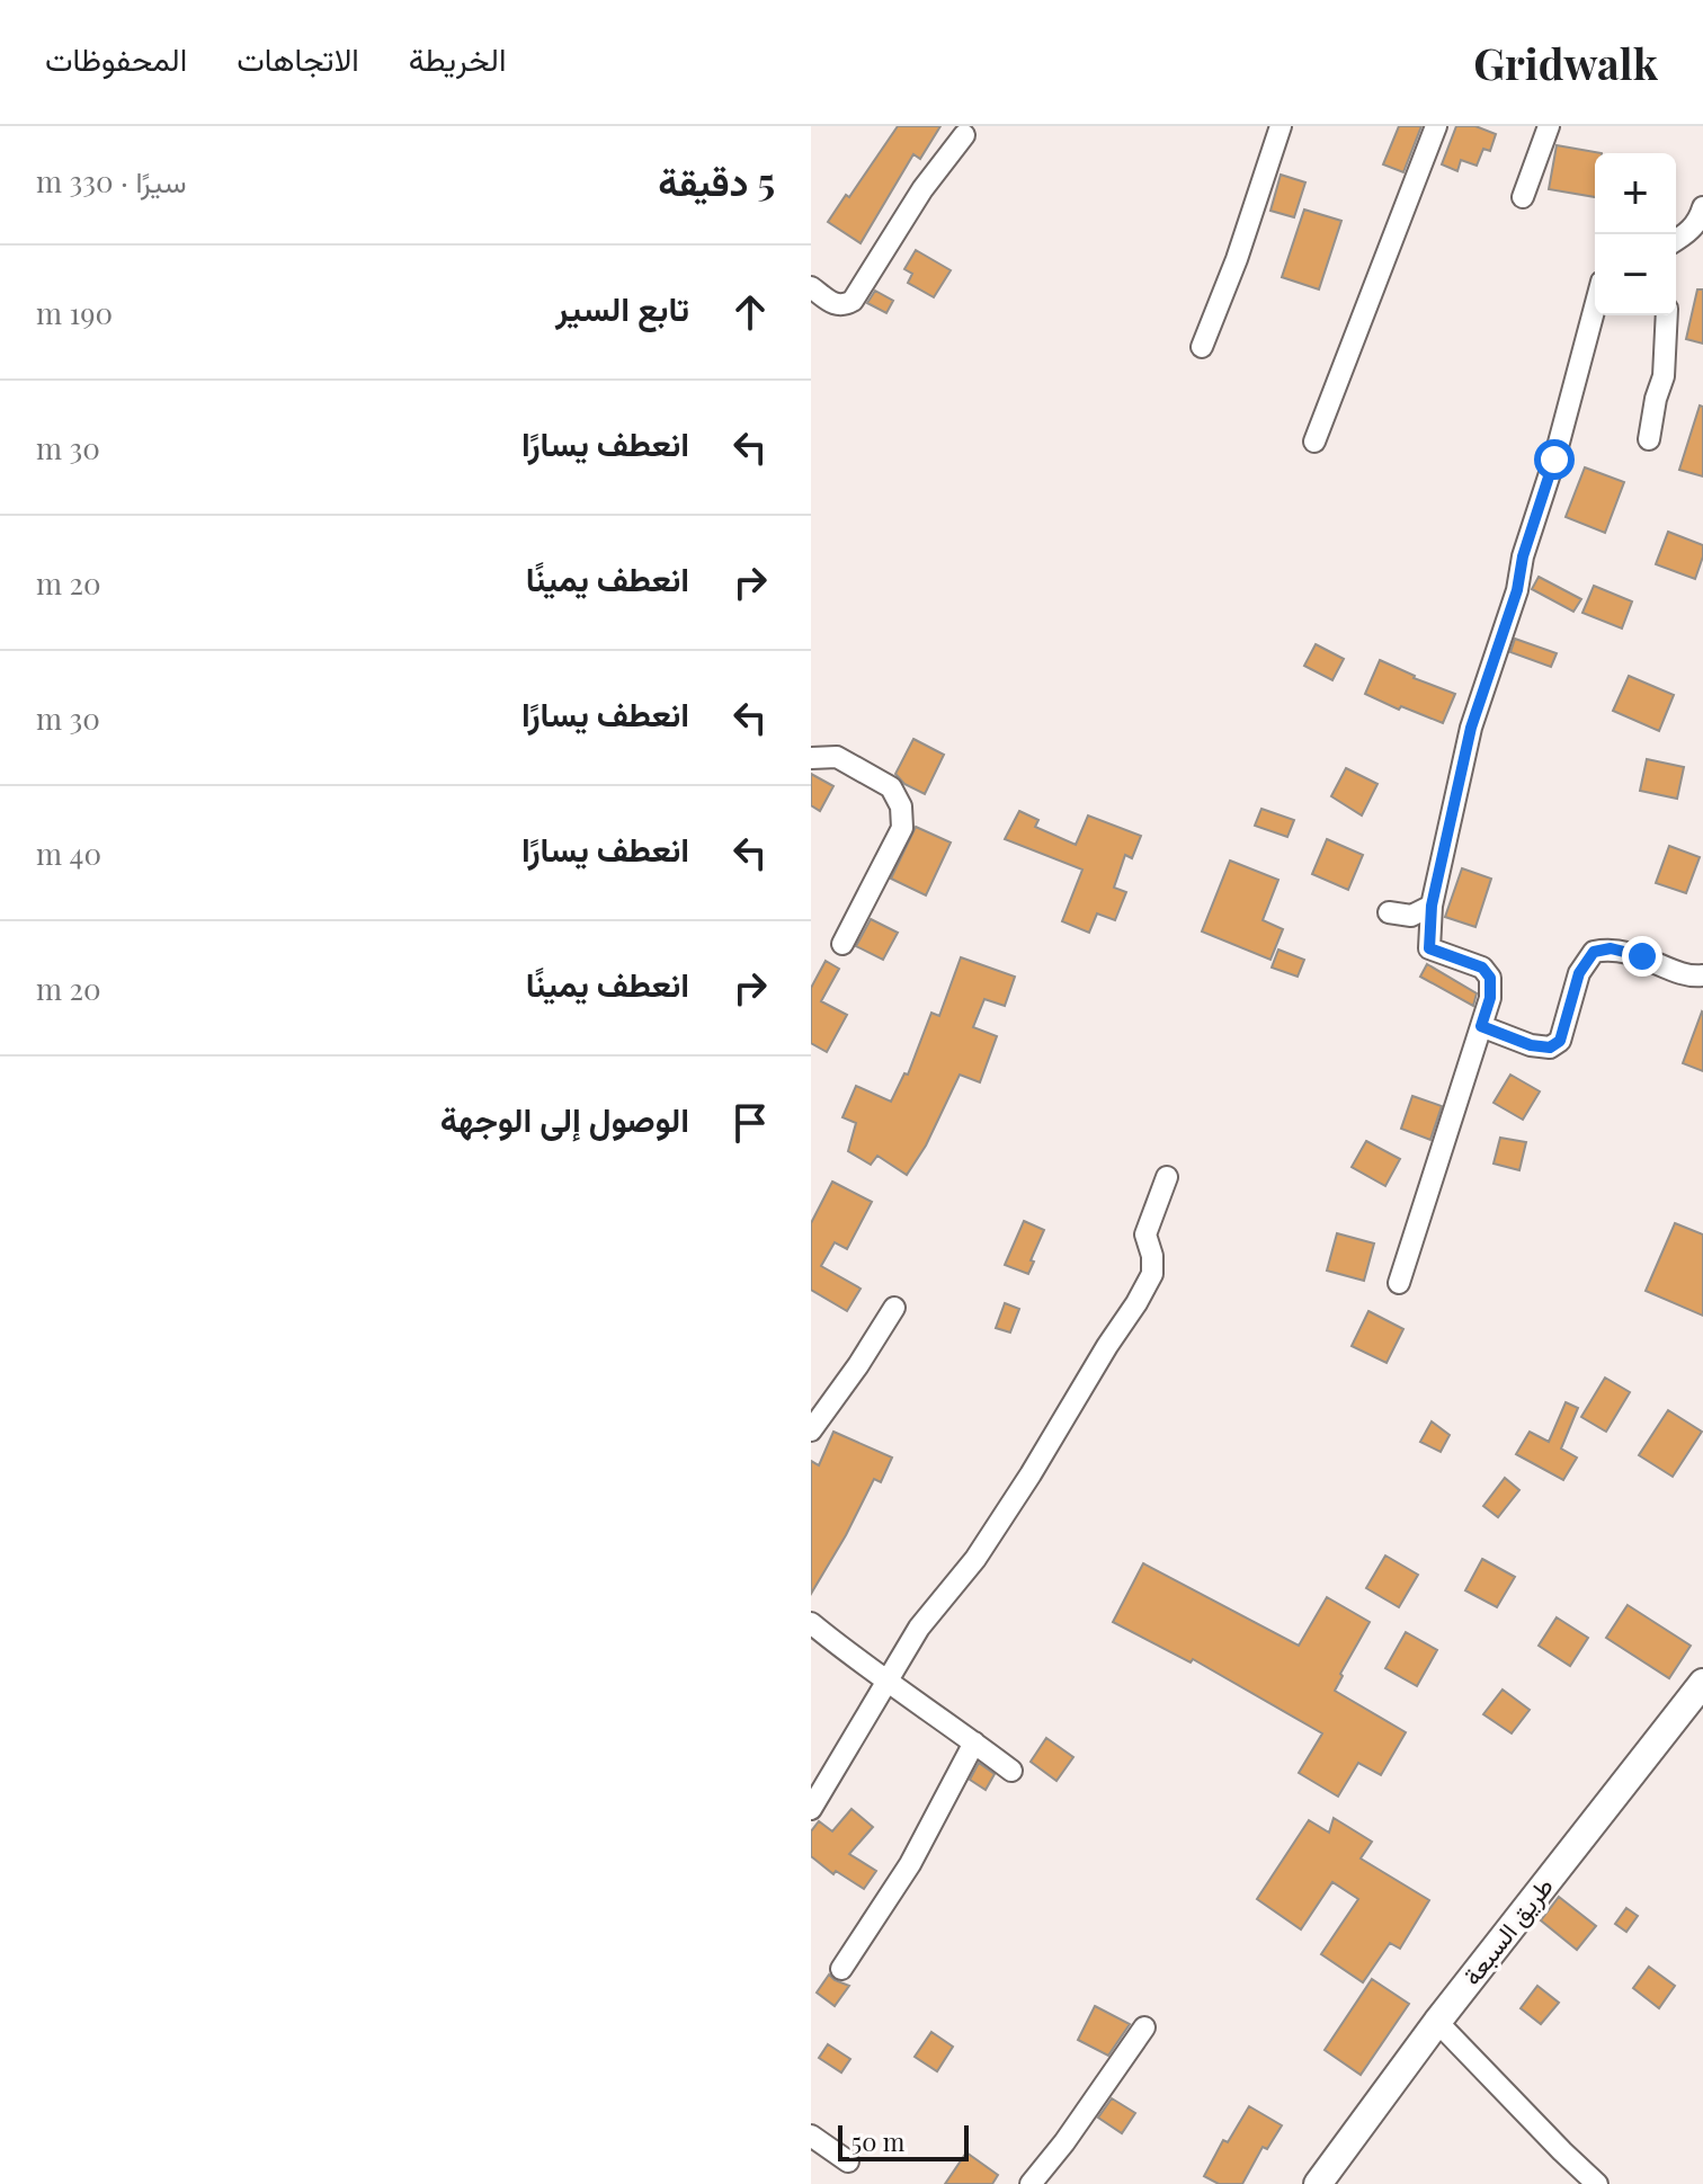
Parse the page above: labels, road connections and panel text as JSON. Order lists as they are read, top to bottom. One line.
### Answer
{"streets":{"street":["طريق السبعة"]},"scale_bar":"50 m","page":{"header":"Gridwalk","nav":["الخريطة","الاتجاهات","المحفوظات"],"heading":["5 دقيقة","سيرًا · 330 m"],"map_buttons":["+","−"],"list":[["تابع السير","190 m"],["انعطف يسارًا","30 m"],["انعطف يمينًا","20 m"],["انعطف يسارًا","30 m"],["انعطف يسارًا","40 m"],["انعطف يمينًا","20 m"],"الوصول إلى الوجهة"],"scale":"50 m"}}
